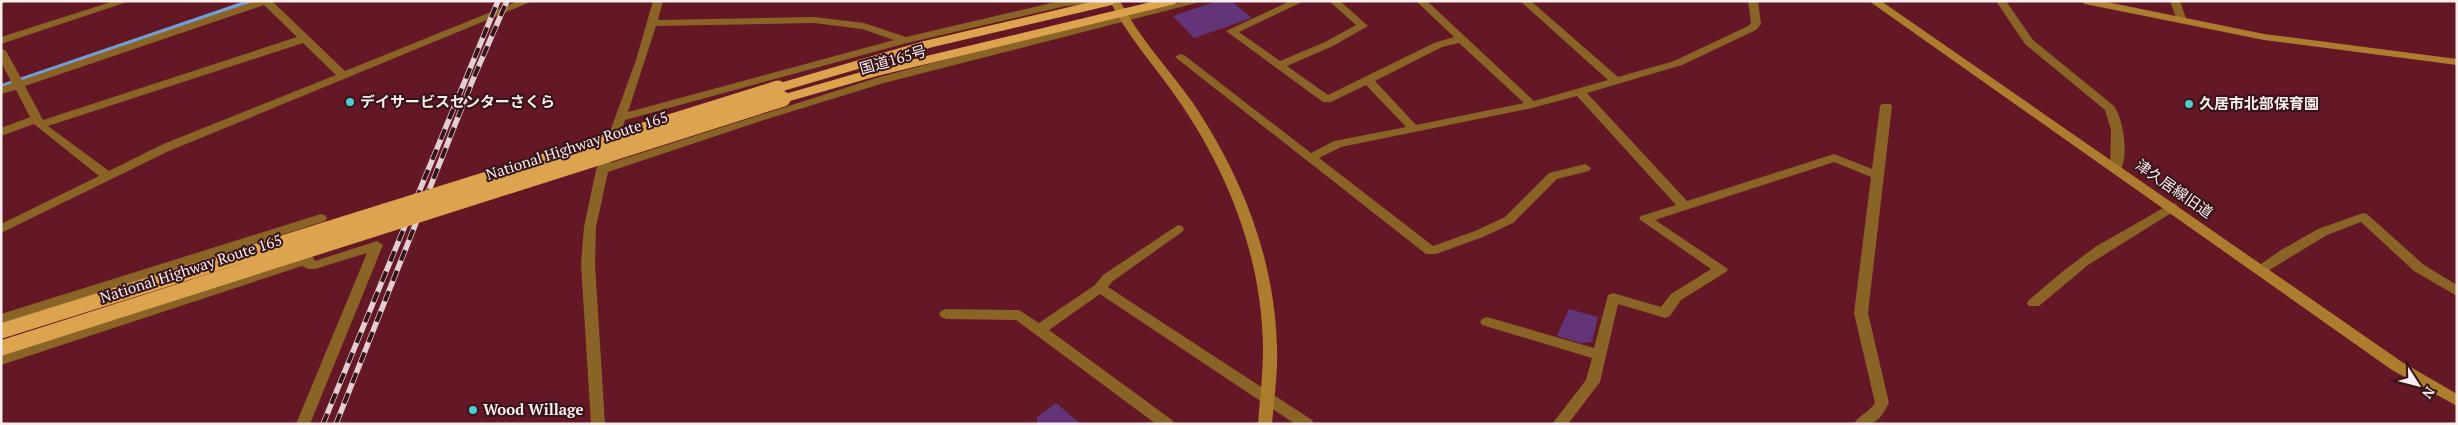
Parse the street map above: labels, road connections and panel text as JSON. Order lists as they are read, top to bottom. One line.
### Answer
{"streets":{"highway":["National Highway Route 165"],"street":["国道165号","津久居線旧道"]},"crossings":[["国道165号","National Highway Route 165"]],"places":["デイサービスセンターさくら","久居市北部保育園","Wood Willage"],"north":"bottom right"}
